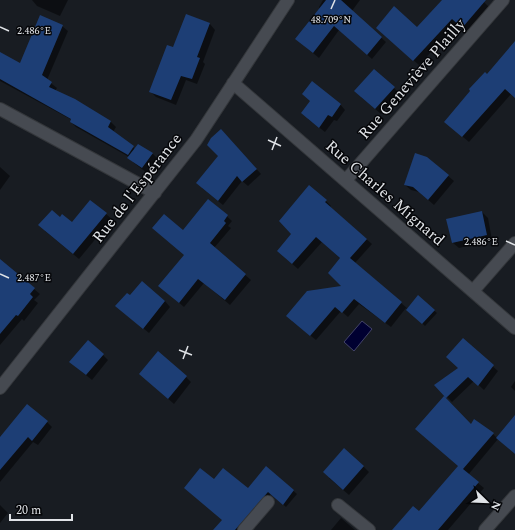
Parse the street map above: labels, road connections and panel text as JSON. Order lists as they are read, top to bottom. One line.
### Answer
{"streets":{"street":["Rue Geneviève Plailly","Rue de l'Espérance","Rue Charles Mignard"]},"crossings":[["Rue Geneviève Plailly","Rue Charles Mignard"],["Rue de l'Espérance","Rue Charles Mignard"]],"scale_bar":"20 m","north":"bottom right","coordinates":["48.709°N","2.486°E","2.487°E"]}
